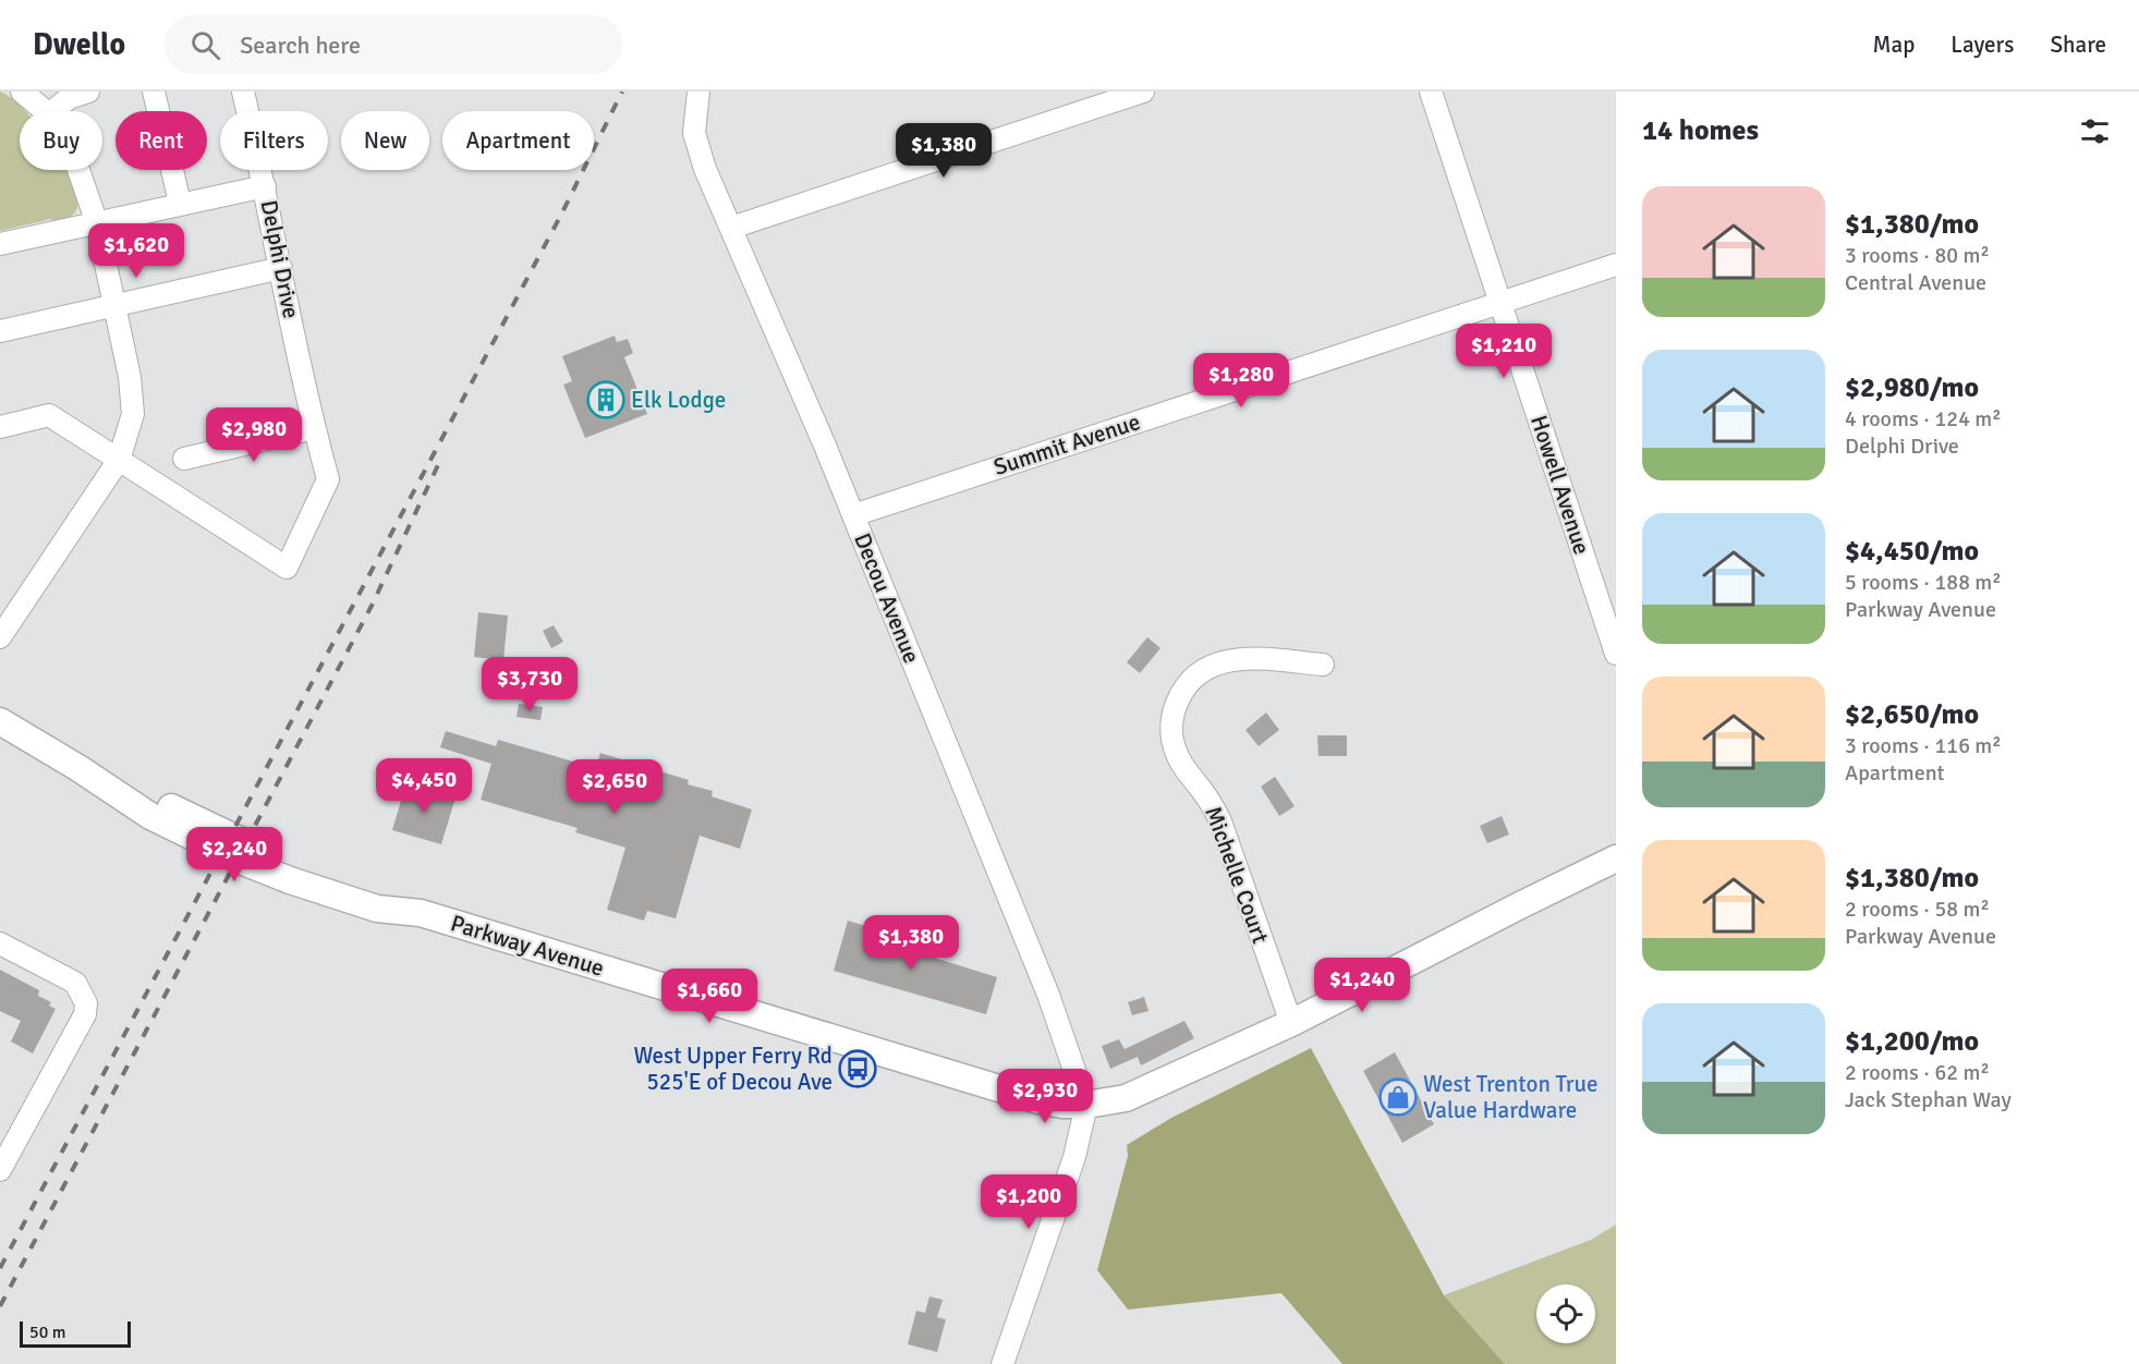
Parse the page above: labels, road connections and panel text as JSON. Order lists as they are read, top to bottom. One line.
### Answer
{"streets":{"main road":["Parkway Avenue"],"street":["Delphi Drive","Summit Avenue","Howell Avenue","Decou Avenue","Michelle Court"]},"crossings":[["Summit Avenue","Howell Avenue"],["Summit Avenue","Decou Avenue"],["Decou Avenue","Parkway Avenue"],["Michelle Court","Parkway Avenue"]],"places":{"building":["Elk Lodge"],"bus stop":["West Upper Ferry Rd 525'E of Decou Ave"],"shop":["West Trenton True Value Hardware"]},"scale_bar":"50 m","page":{"header":"Dwello","search":"Search here","nav":["Map","Layers","Share"],"heading":"14 homes","chip":["Buy","Rent","Filters","New","Apartment"],"price":["$1,380","$1,620","$1,210","$1,280","$2,980","$3,730","$4,450","$2,650","$2,240","$1,380","$1,240","$1,660","$2,930","$1,200"],"list":[{"name":"$1,380/mo","note":"3 rooms · 80 m² · Central Avenue"},{"name":"$2,980/mo","note":"4 rooms · 124 m² · Delphi Drive"},{"name":"$4,450/mo","note":"5 rooms · 188 m² · Parkway Avenue"},{"name":"$2,650/mo","note":"3 rooms · 116 m² · Apartment"},{"name":"$1,380/mo","note":"2 rooms · 58 m² · Parkway Avenue"},{"name":"$1,200/mo","note":"2 rooms · 62 m² · Jack Stephan Way"}],"scale":"50 m"}}
